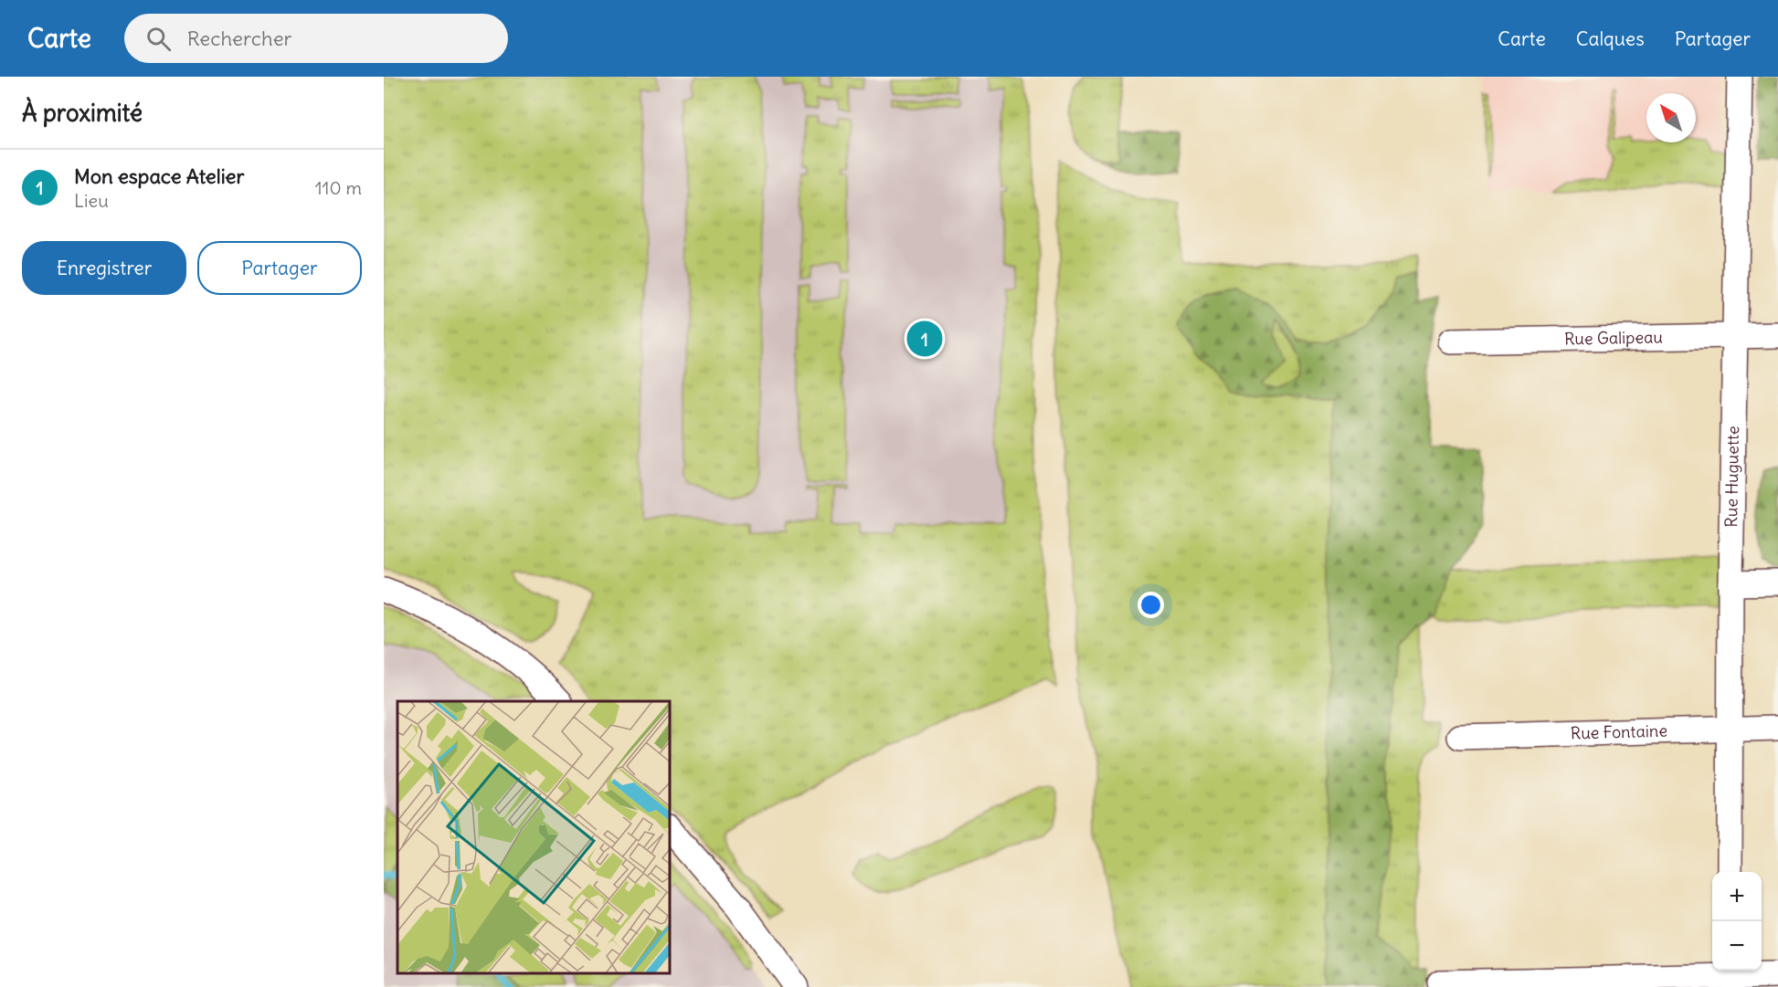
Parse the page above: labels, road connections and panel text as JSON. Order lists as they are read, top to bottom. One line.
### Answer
{"streets":{"street":["Rue Galipeau","Rue Huguette","Rue Fontaine"]},"crossings":[["Rue Galipeau","Rue Huguette"],["Rue Huguette","Rue Fontaine"]],"north":"top left","page":{"header":"Carte","search":"Rechercher","nav":["Carte","Calques","Partager"],"heading":"À proximité","list":[{"mark":"1","name":"Mon espace Atelier","note":"Lieu","value":"110 m"}],"buttons":["Enregistrer","Partager"],"pins":"1","map_buttons":["+","−"]}}
